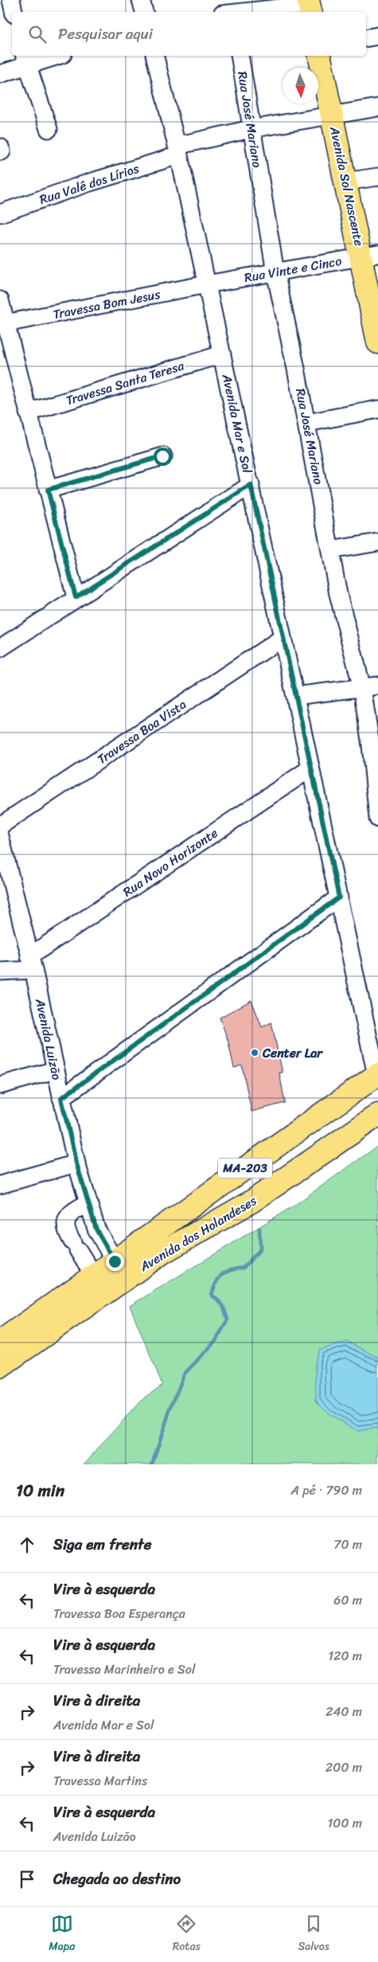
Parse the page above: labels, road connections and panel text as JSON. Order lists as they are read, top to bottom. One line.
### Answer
{"streets":{"main road":["Avenida Sol Nascente","MA-203","Avenida dos Holandeses"],"street":["Rua José Mariano","Rua Valê dos Lírios","Rua Vinte e Cinco","Travessa Bom Jesus","Travessa Santa Teresa","Avenida Mar e Sol","Travessa Boa Vista","Rua Novo Horizonte","Avenida Luizão"]},"crossings":[["Rua José Mariano","Rua Valê dos Lírios"],["Rua José Mariano","Rua Vinte e Cinco"],["Rua Valê dos Lírios","Avenida Sol Nascente"],["Rua Valê dos Lírios","Avenida Mar e Sol"],["Avenida Sol Nascente","Rua Vinte e Cinco"],["Rua Vinte e Cinco","Travessa Bom Jesus"],["Rua Vinte e Cinco","Avenida Mar e Sol"],["Travessa Bom Jesus","Avenida Mar e Sol"],["Travessa Santa Teresa","Avenida Mar e Sol"],["Avenida Mar e Sol","Travessa Boa Vista"],["Avenida Mar e Sol","Rua Novo Horizonte"],["Avenida Mar e Sol","Avenida dos Holandeses"],["Rua Novo Horizonte","Avenida Luizão"],["Avenida Luizão","Avenida dos Holandeses"]],"places":["Center Lar"],"north":"bottom","page":{"search":"Pesquisar aqui","heading":["10 min","A pé · 790 m"],"list":[["Siga em frente","70 m"],["Vire à esquerda","Travessa Boa Esperança","60 m"],["Vire à esquerda","Travessa Marinheiro e Sol","120 m"],["Vire à direita","Avenida Mar e Sol","240 m"],["Vire à direita","Travessa Martins","200 m"],["Vire à esquerda","Avenida Luizão","100 m"],"Chegada ao destino"],"nav":["Mapa","Rotas","Salvos"]}}
